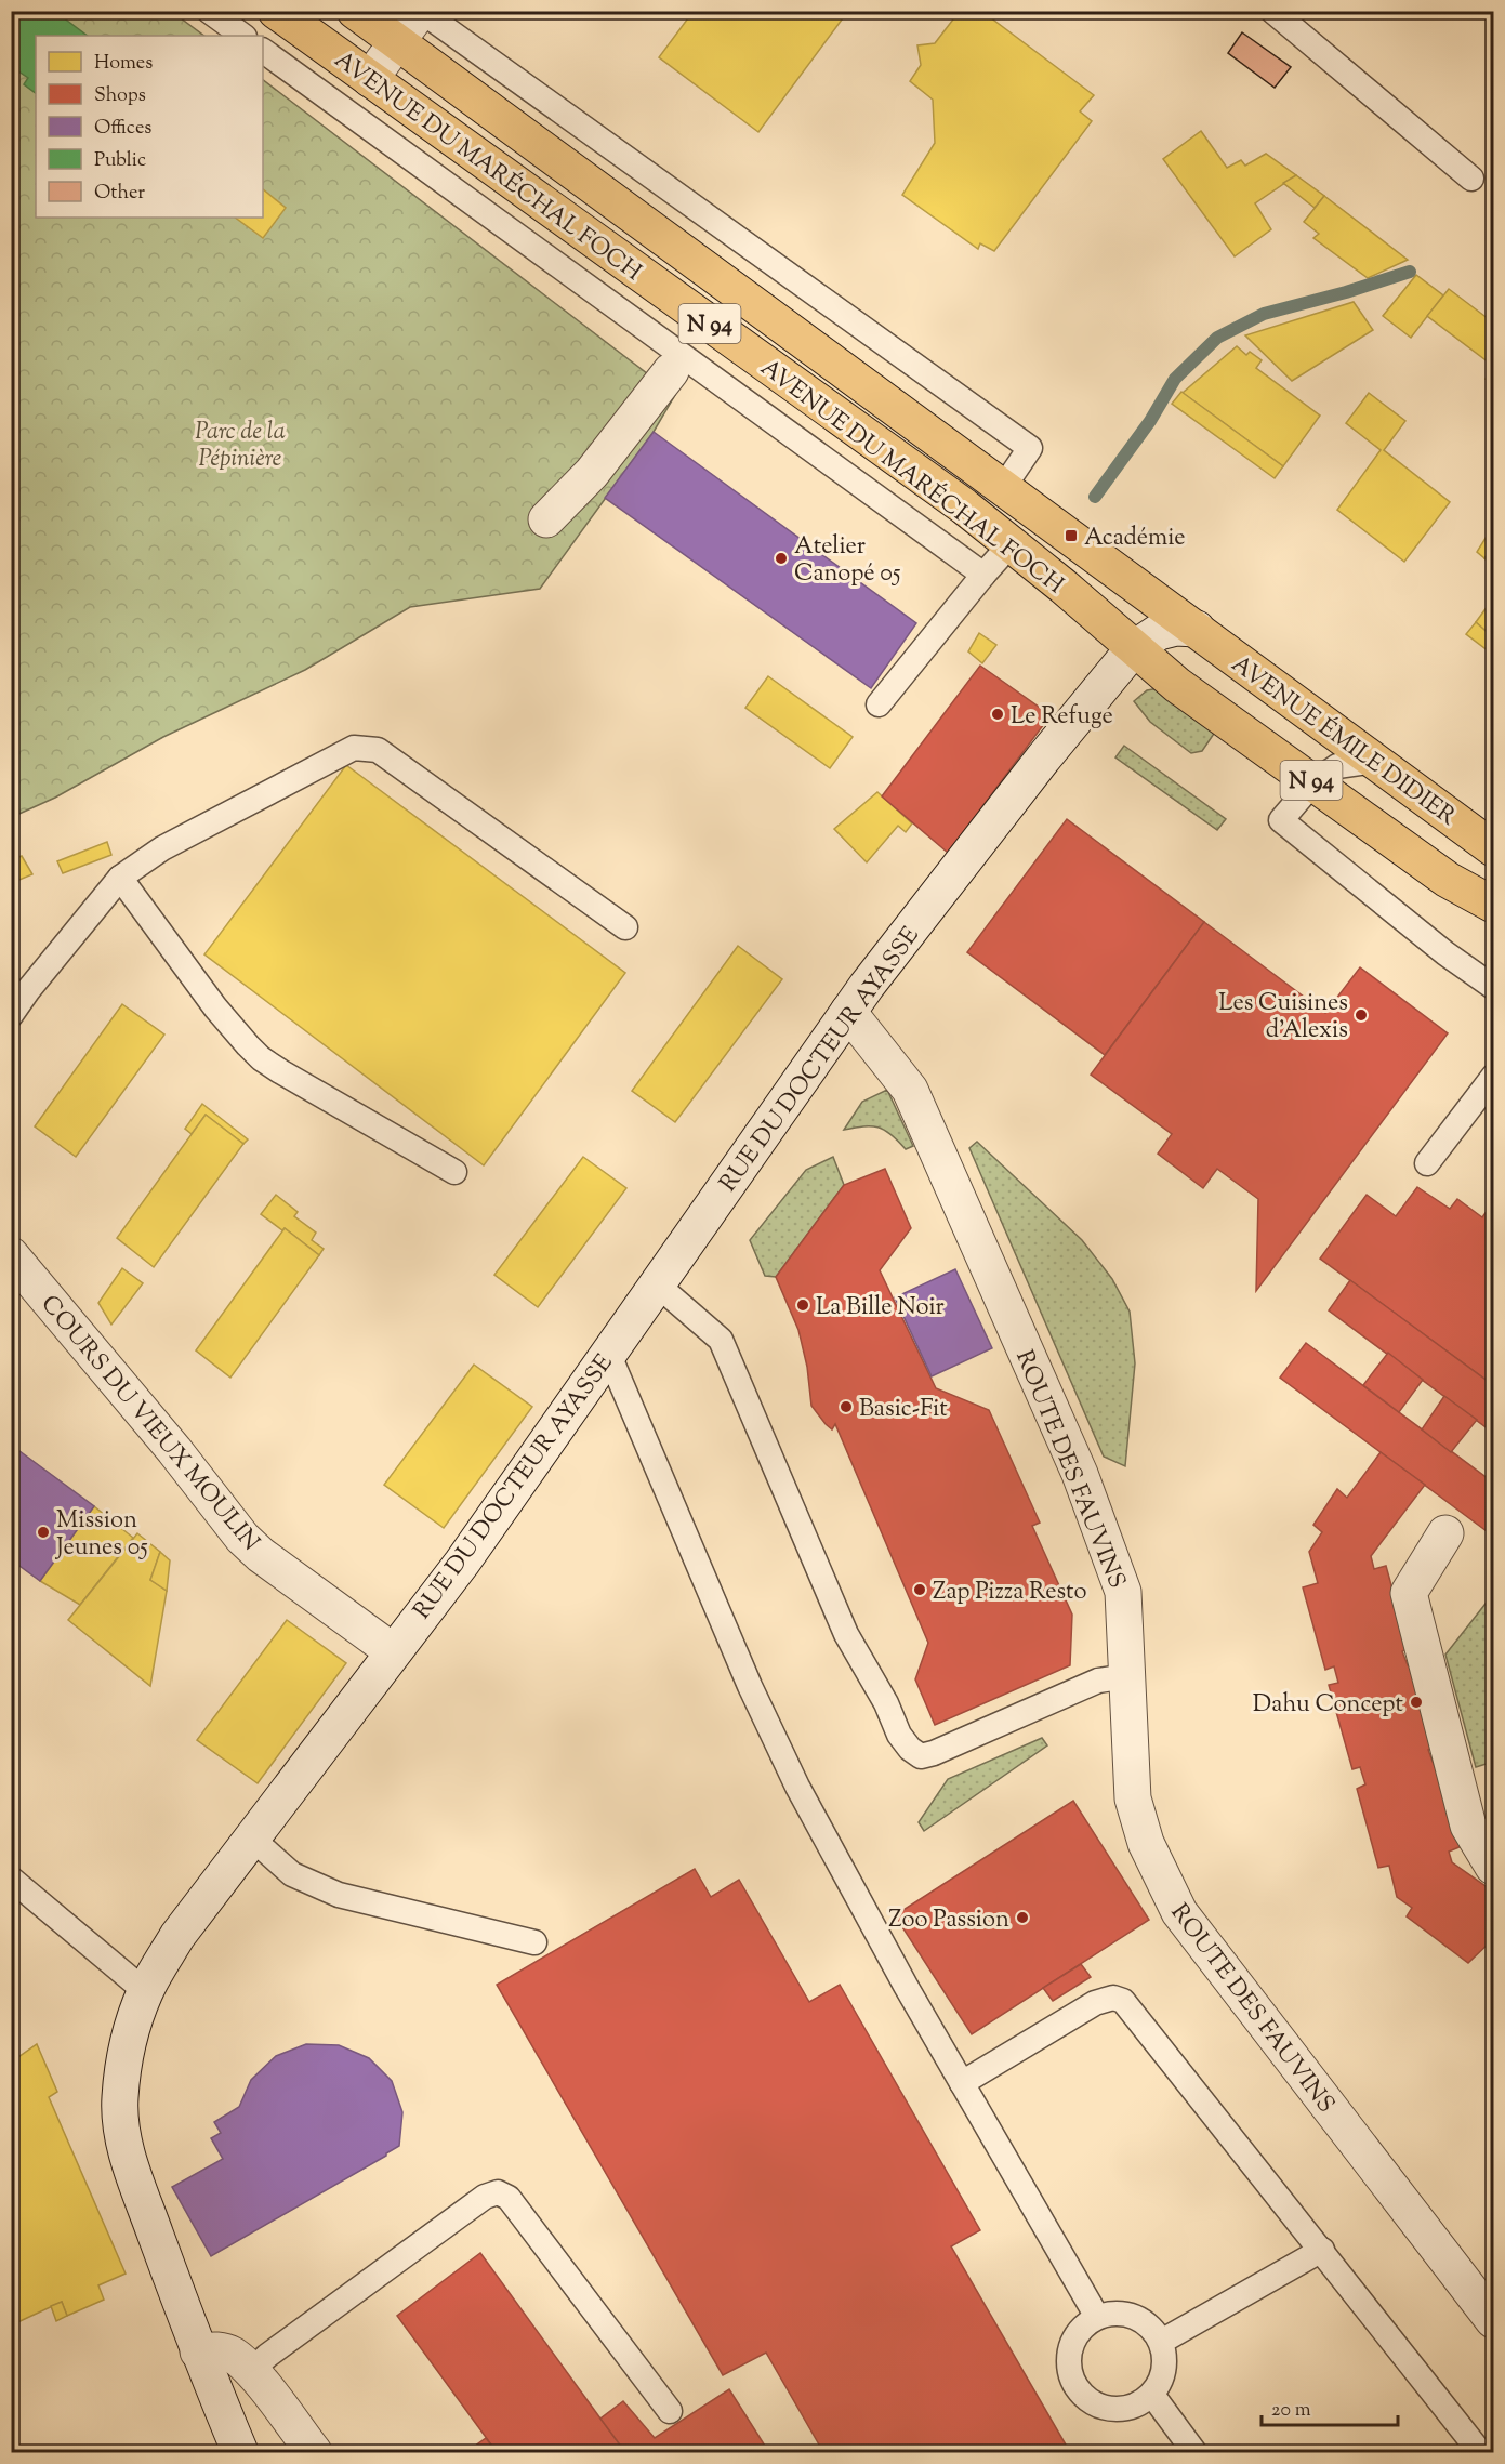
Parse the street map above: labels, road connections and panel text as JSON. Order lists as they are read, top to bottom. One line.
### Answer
{"streets":{"main road":["AVENUE DU MARÉCHAL FOCH","N 94","AVENUE ÉMILE DIDIER"],"street":["RUE DU DOCTEUR AYASSE","COURS DU VIEUX MOULIN","ROUTE DES FAUVINS"]},"crossings":[["AVENUE DU MARÉCHAL FOCH","N 94"],["AVENUE DU MARÉCHAL FOCH","AVENUE ÉMILE DIDIER"],["AVENUE DU MARÉCHAL FOCH","RUE DU DOCTEUR AYASSE"],["N 94","RUE DU DOCTEUR AYASSE"],["AVENUE ÉMILE DIDIER","RUE DU DOCTEUR AYASSE"],["RUE DU DOCTEUR AYASSE","COURS DU VIEUX MOULIN"],["RUE DU DOCTEUR AYASSE","ROUTE DES FAUVINS"]],"parks":["Parc de la Pépinière"],"places":{"transit":["Académie"],"other":["Atelier Canopé 05","Le Refuge","Les Cuisines d'Alexis","La Bille Noir","Basic-Fit","Mission Jeunes 05","Zap Pizza Resto","Dahu Concept","Zoo Passion"]},"legend":["Homes","Shops","Offices","Public","Other"],"scale_bar":"20 m"}
